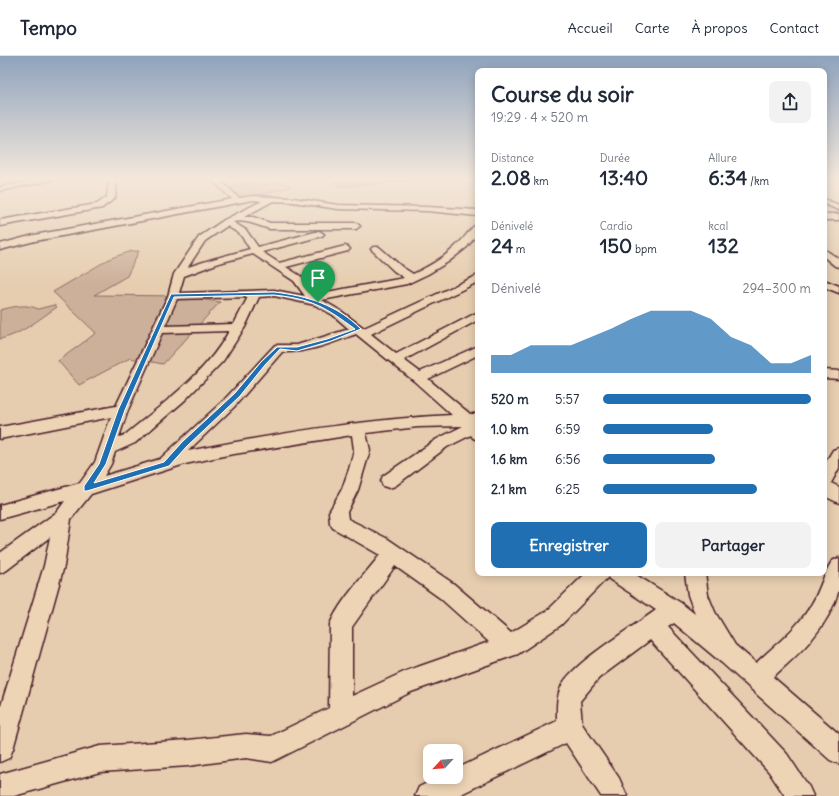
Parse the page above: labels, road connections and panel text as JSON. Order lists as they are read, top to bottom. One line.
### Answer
{"north":"bottom left","page":{"header":"Tempo","nav":["Accueil","Carte","À propos","Contact"],"heading":["Course du soir","19:29 · 4 × 520 m"],"stats":[["Distance","2.08 km"],["Durée","13:40"],["Allure","6:34 /km"],["Dénivelé","24 m"],["Cardio","150 bpm"],["kcal","132"]],"chart":["Dénivelé","294–300 m"],"list":[{"name":"520 m","note":"5:57"},{"name":"1.0 km","note":"6:59"},{"name":"1.6 km","note":"6:56"},{"name":"2.1 km","note":"6:25"}],"buttons":["Enregistrer","Partager"]}}
